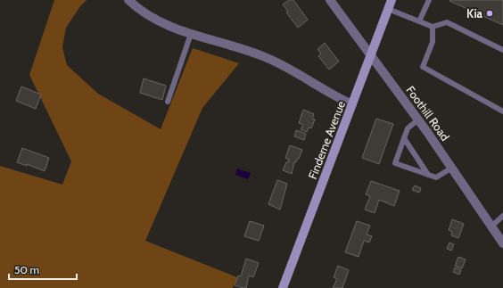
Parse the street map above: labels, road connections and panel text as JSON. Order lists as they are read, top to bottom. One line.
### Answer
{"streets":{"main road":["Finderne Avenue"],"street":["Foothill Road"]},"crossings":[["Foothill Road","Finderne Avenue"]],"places":["Kia"],"scale_bar":"50 m"}
